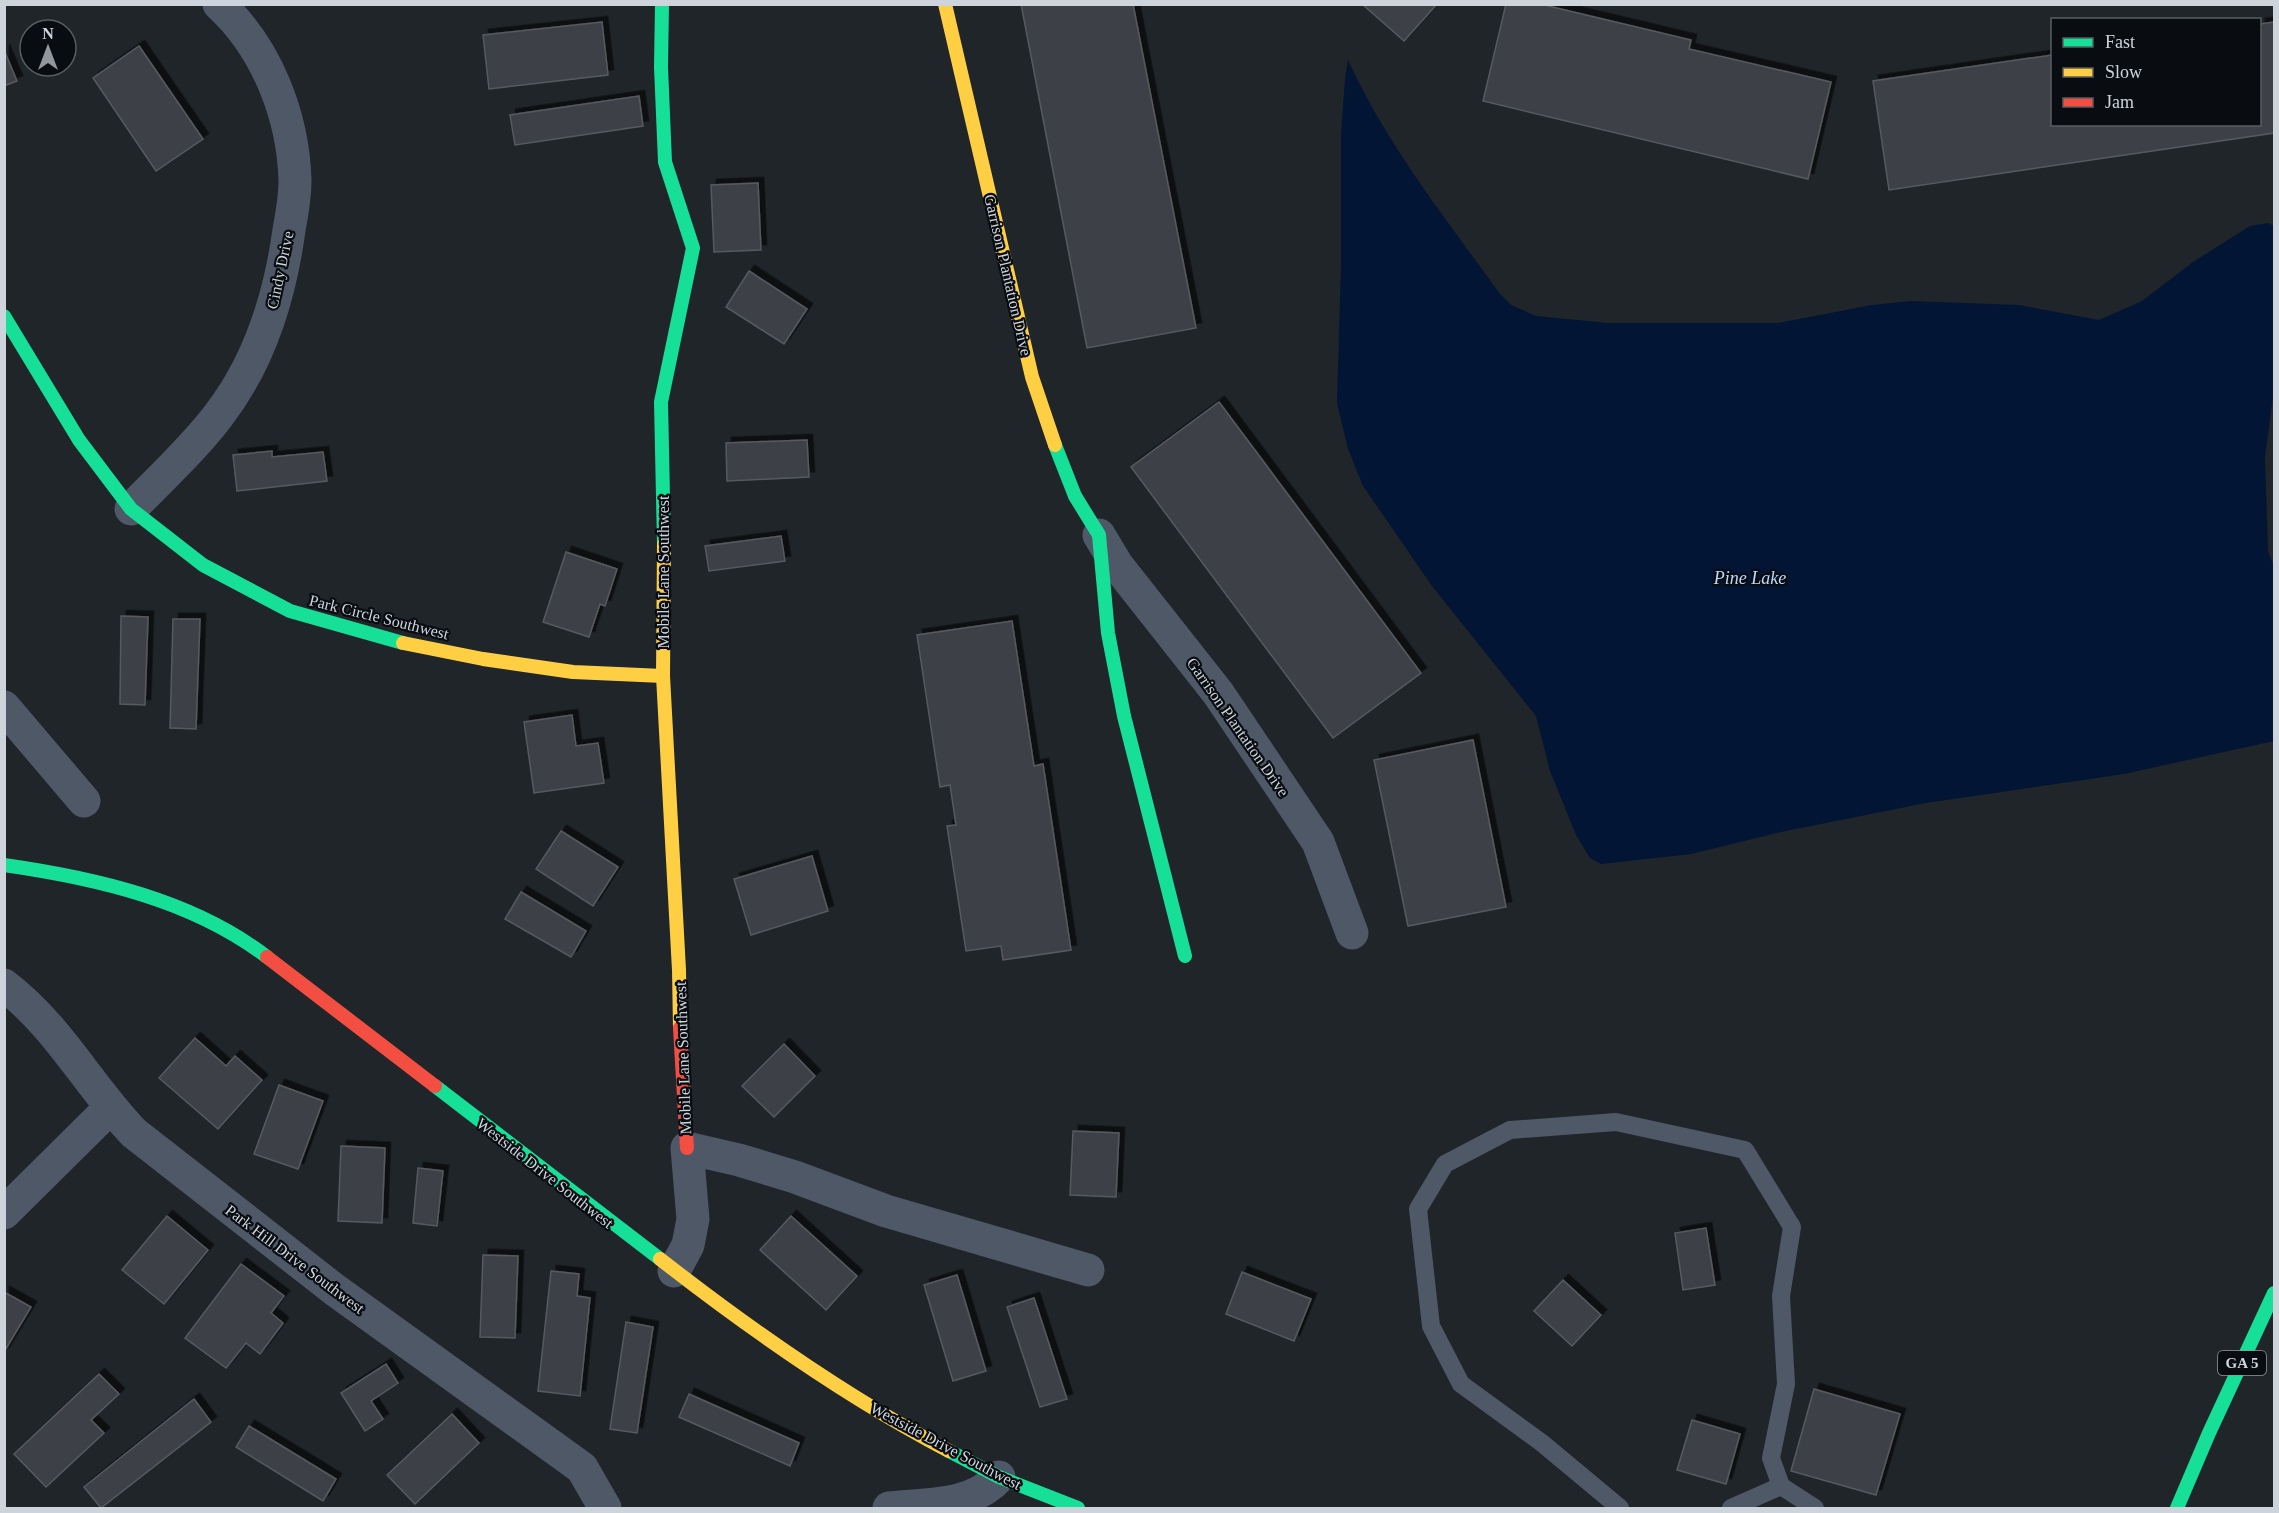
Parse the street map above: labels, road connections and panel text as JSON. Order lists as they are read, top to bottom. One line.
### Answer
{"streets":{"street":["Cindy Drive","Garrison Plantation Drive","Mobile Lane Southwest","Park Circle Southwest","Westside Drive Southwest","Park Hill Drive Southwest","GA 5"]},"crossings":[["Cindy Drive","Park Circle Southwest"],["Mobile Lane Southwest","Park Circle Southwest"],["Mobile Lane Southwest","Westside Drive Southwest"]],"water":["Pine Lake"],"legend":["Fast","Slow","Jam"],"north":"top"}
